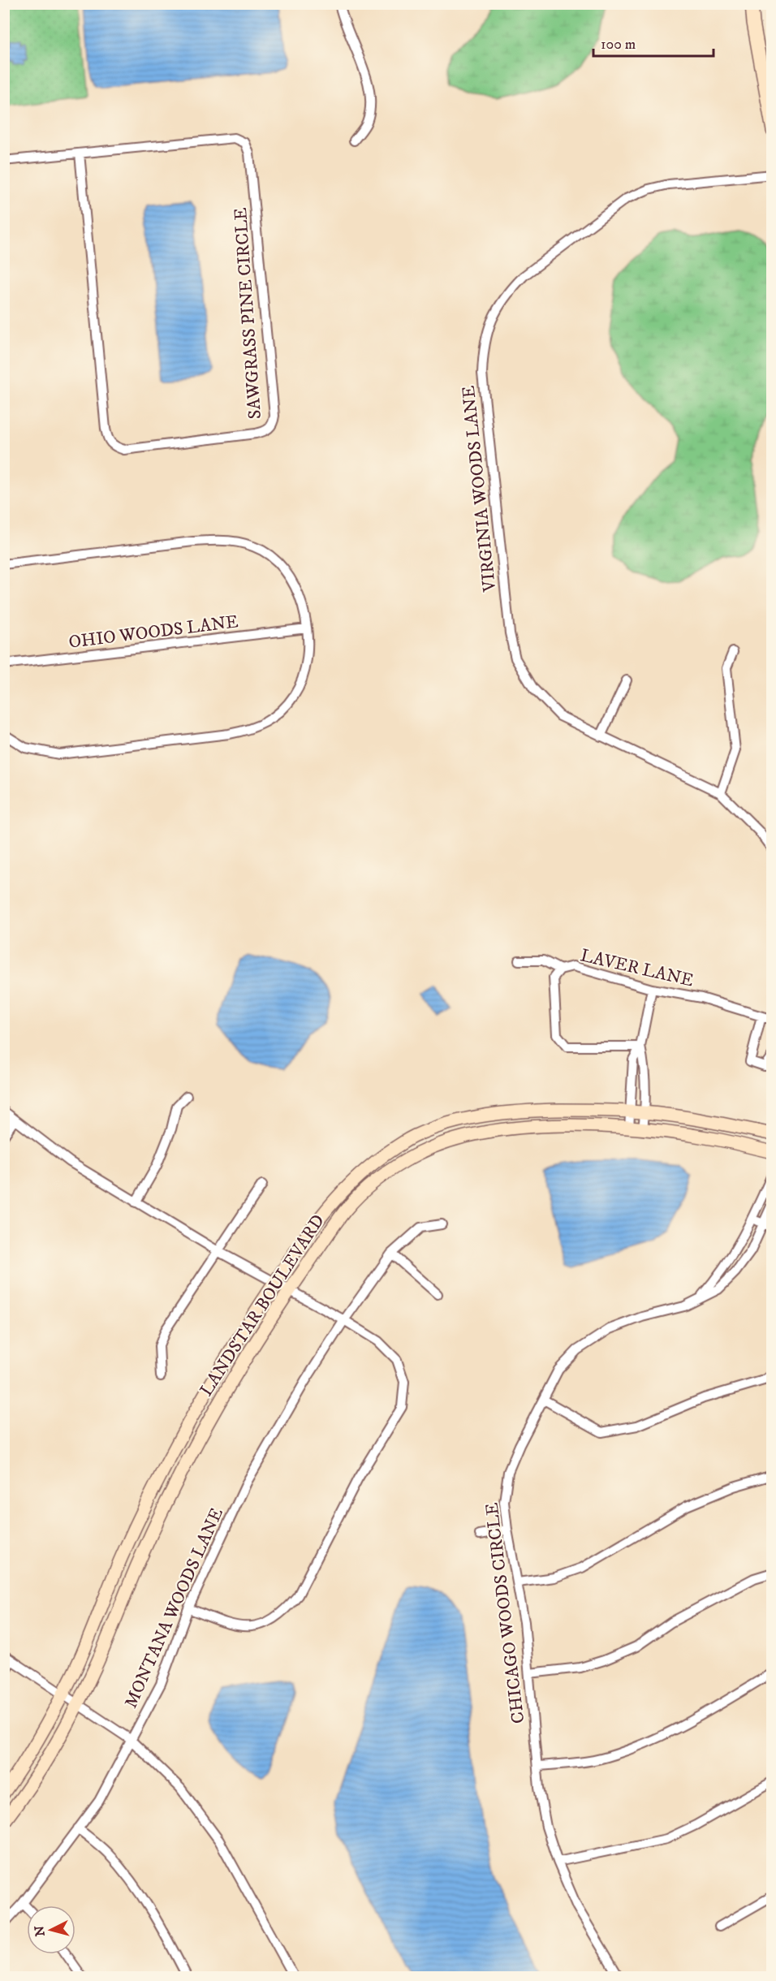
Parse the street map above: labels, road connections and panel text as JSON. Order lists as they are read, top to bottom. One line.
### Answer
{"streets":{"street":["SAWGRASS PINE CIRCLE","VIRGINIA WOODS LANE","OHIO WOODS LANE","LAVER LANE","LANDSTAR BOULEVARD","MONTANA WOODS LANE","CHICAGO WOODS CIRCLE"]},"scale_bar":"100 m","north":"left"}
